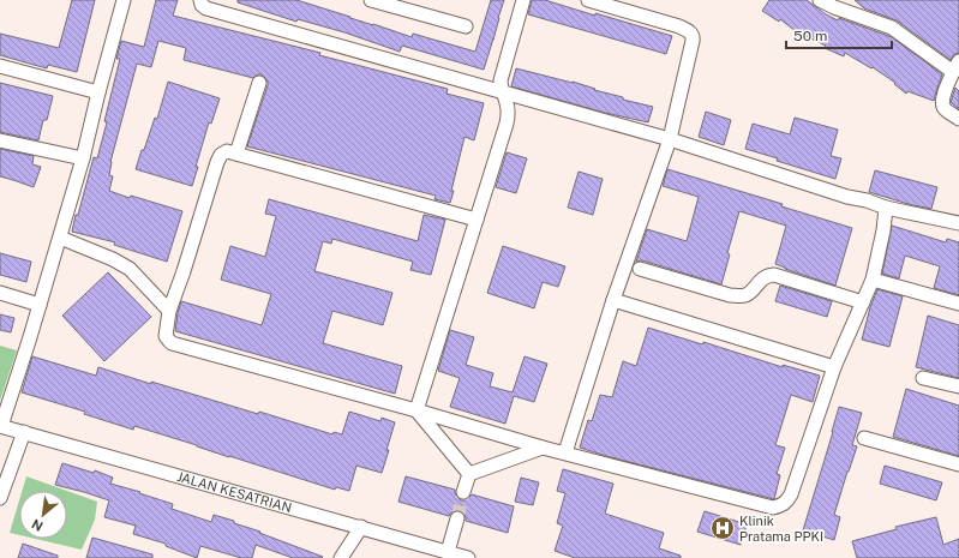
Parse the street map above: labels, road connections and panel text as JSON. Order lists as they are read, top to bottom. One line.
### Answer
{"streets":{"street":["JALAN KESATRIAN"]},"places":{"hospital":["Klinik Pratama PPKI"]},"scale_bar":"50 m","north":"bottom left"}
